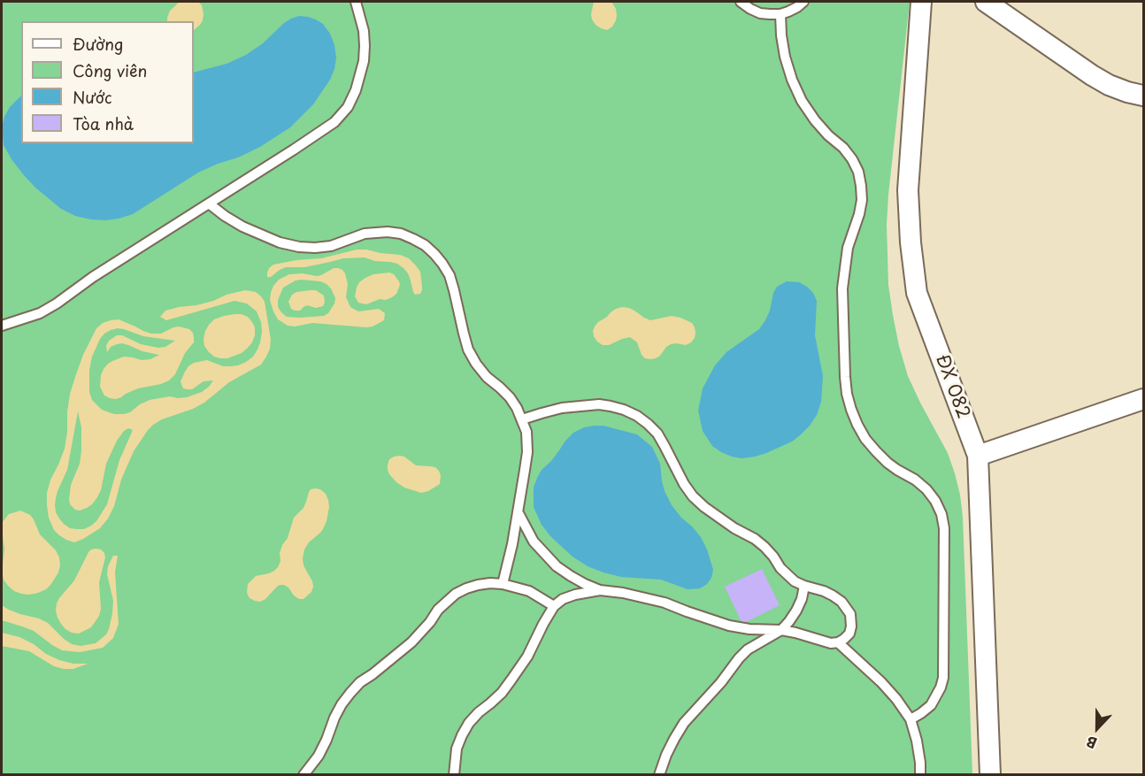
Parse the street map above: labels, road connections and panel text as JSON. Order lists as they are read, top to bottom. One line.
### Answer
{"streets":{"street":["ĐX 082"]},"legend":["Đường","Công viên","Nước","Tòa nhà"],"north":"bottom"}
